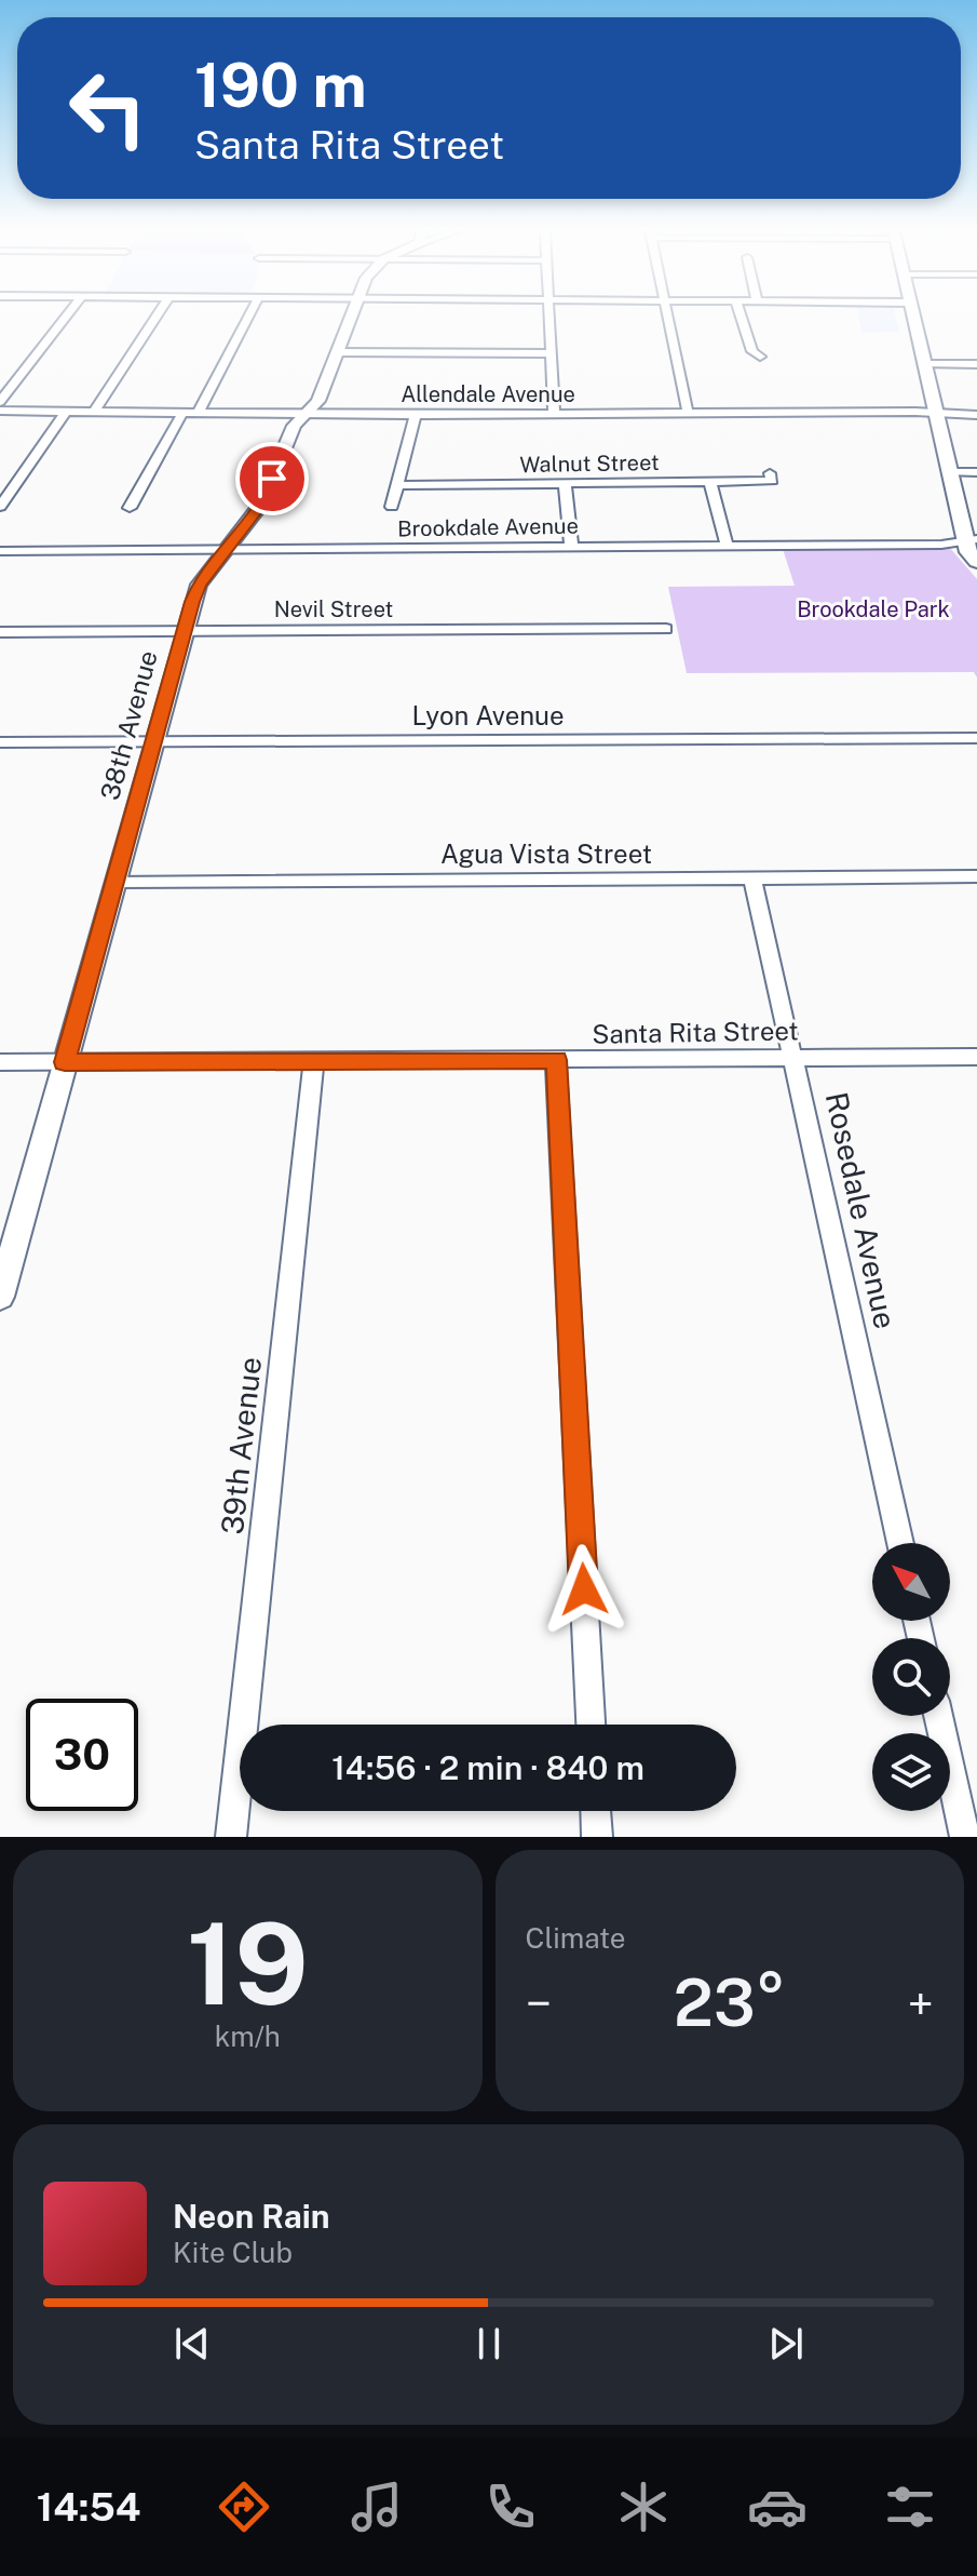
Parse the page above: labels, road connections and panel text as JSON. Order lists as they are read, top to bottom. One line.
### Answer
{"streets":{"street":["Allendale Avenue","Walnut Street","Brookdale Avenue","Nevil Street","Lyon Avenue","38th Avenue","Agua Vista Street","Santa Rita Street","Rosedale Avenue","39th Avenue"]},"crossings":[["Allendale Avenue","38th Avenue"],["Brookdale Avenue","38th Avenue"],["Nevil Street","38th Avenue"],["Lyon Avenue","38th Avenue"],["38th Avenue","Agua Vista Street"],["38th Avenue","Santa Rita Street"],["Agua Vista Street","Rosedale Avenue"],["Santa Rita Street","Rosedale Avenue"],["Santa Rita Street","39th Avenue"]],"parks":["Brookdale Park"],"north":"top left","page":{"turn":["190 m","Santa Rita Street"],"limit":"30","trip":"14:56 · 2 min · 840 m","tile":[["19","km/h"],"Climate"],"heat":["−","23°","+"],"song":["Neon Rain","Kite Club"],"tabs":"14:54"}}
